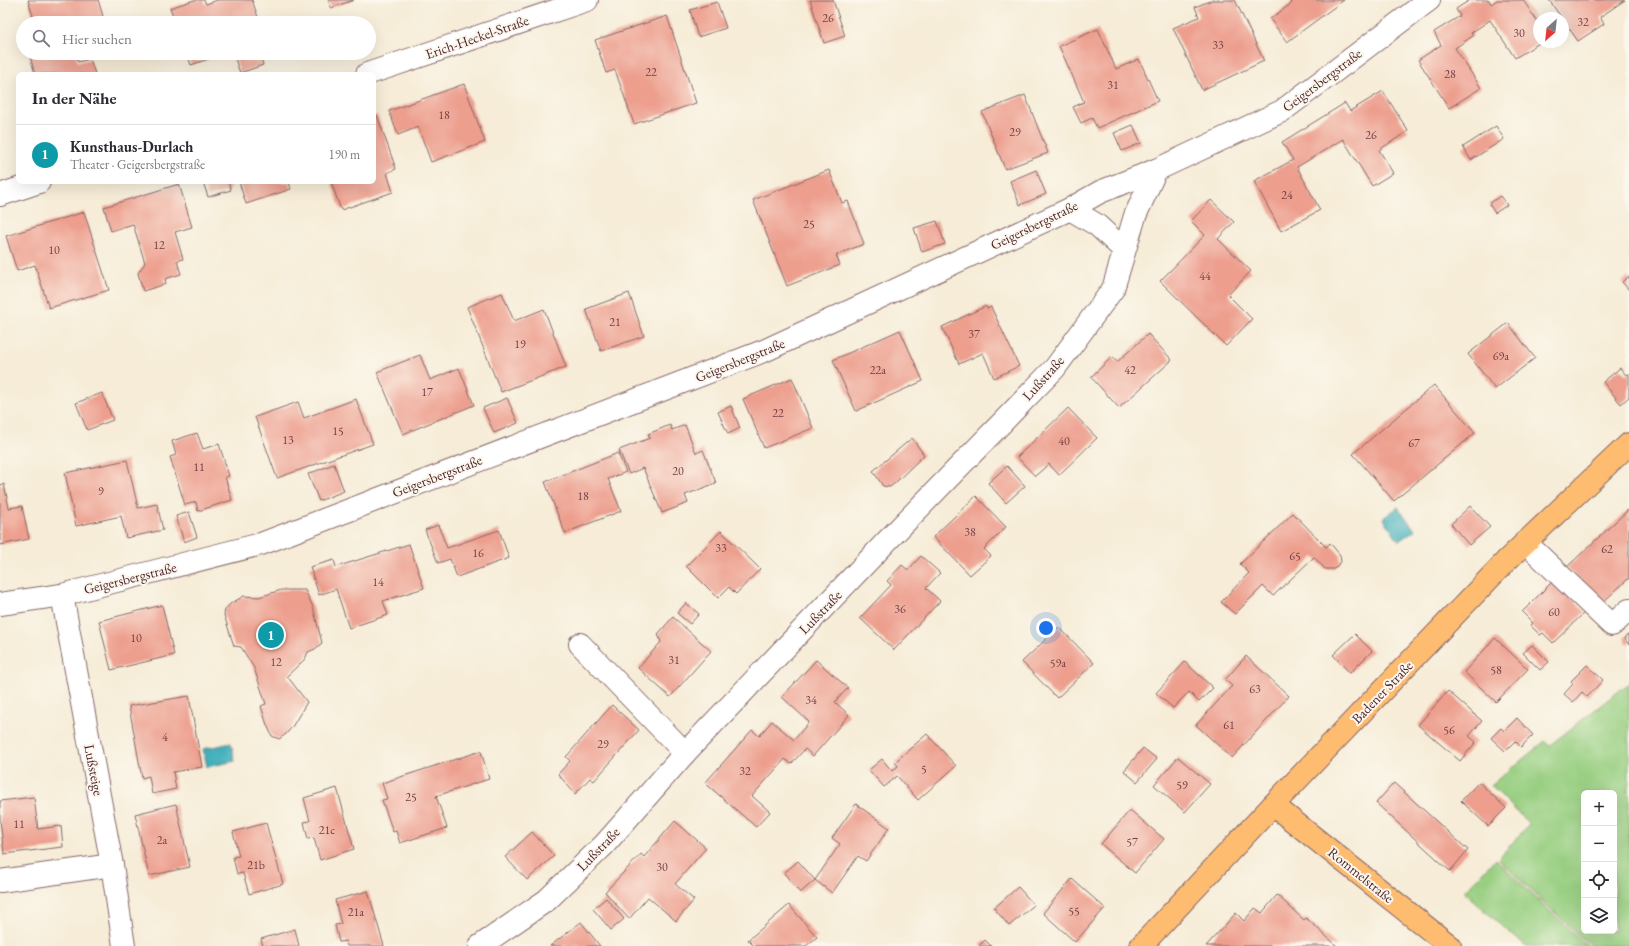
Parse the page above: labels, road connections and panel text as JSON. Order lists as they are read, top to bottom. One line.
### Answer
{"streets":{"main road":["Badener Straße","Rommelstraße"],"street":["Erich-Heckel-Straße","Geigersbergstraße","Lußstraße","Lußsteige"]},"crossings":[["Geigersbergstraße","Lußstraße"],["Geigersbergstraße","Lußsteige"],["Badener Straße","Rommelstraße"]],"house_numbers":["26","32","30","33","22","28","31","18","29","26","24","25","12","10","44","21","37","19","69a","22a","42","17","22","15","13","40","67","11","20","9","18","38","33","62","16","65","14","36","60","10","31","12","59a","58","63","34","61","56","4","29","5","32","59","25","11","21c","2a","57","21b","30","55","21a"],"north":"bottom left","page":{"search":"Hier suchen","heading":"In der Nähe","list":[{"mark":"1","name":"Kunsthaus-Durlach","note":"Theater · Geigersbergstraße","value":"190 m"}],"pins":"1","map_buttons":["+","−"]}}
